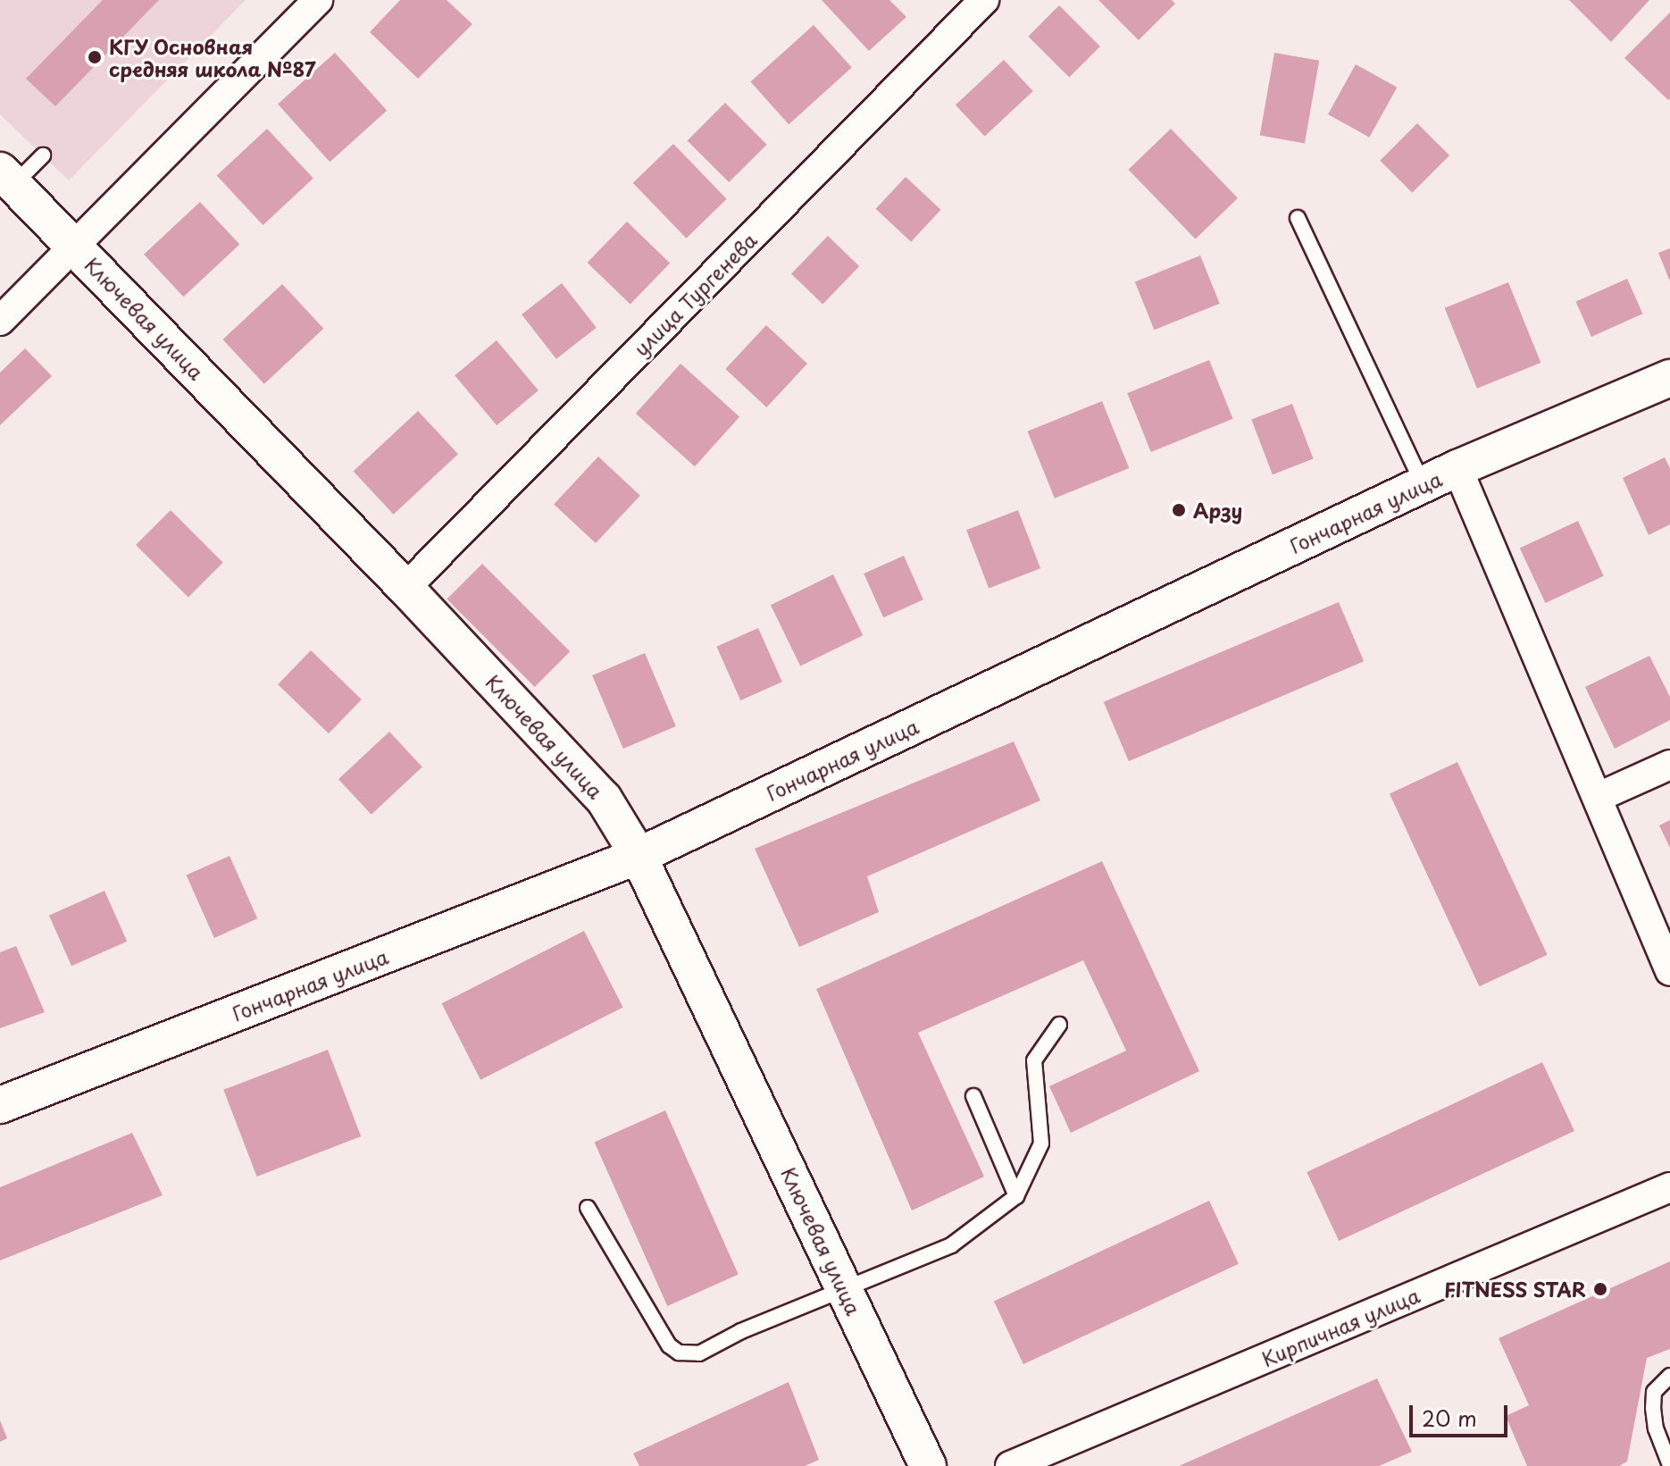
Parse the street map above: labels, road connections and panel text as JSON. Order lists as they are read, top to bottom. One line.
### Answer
{"streets":{"street":["улица Тургенева","Ключевая улица","Гончарная улица","Кирпичная улица"]},"crossings":[["улица Тургенева","Ключевая улица"],["Ключевая улица","Гончарная улица"]],"places":["КГУ Основная средняя школа №87","Арзу","FITNESS STAR"],"scale_bar":"20 m"}
